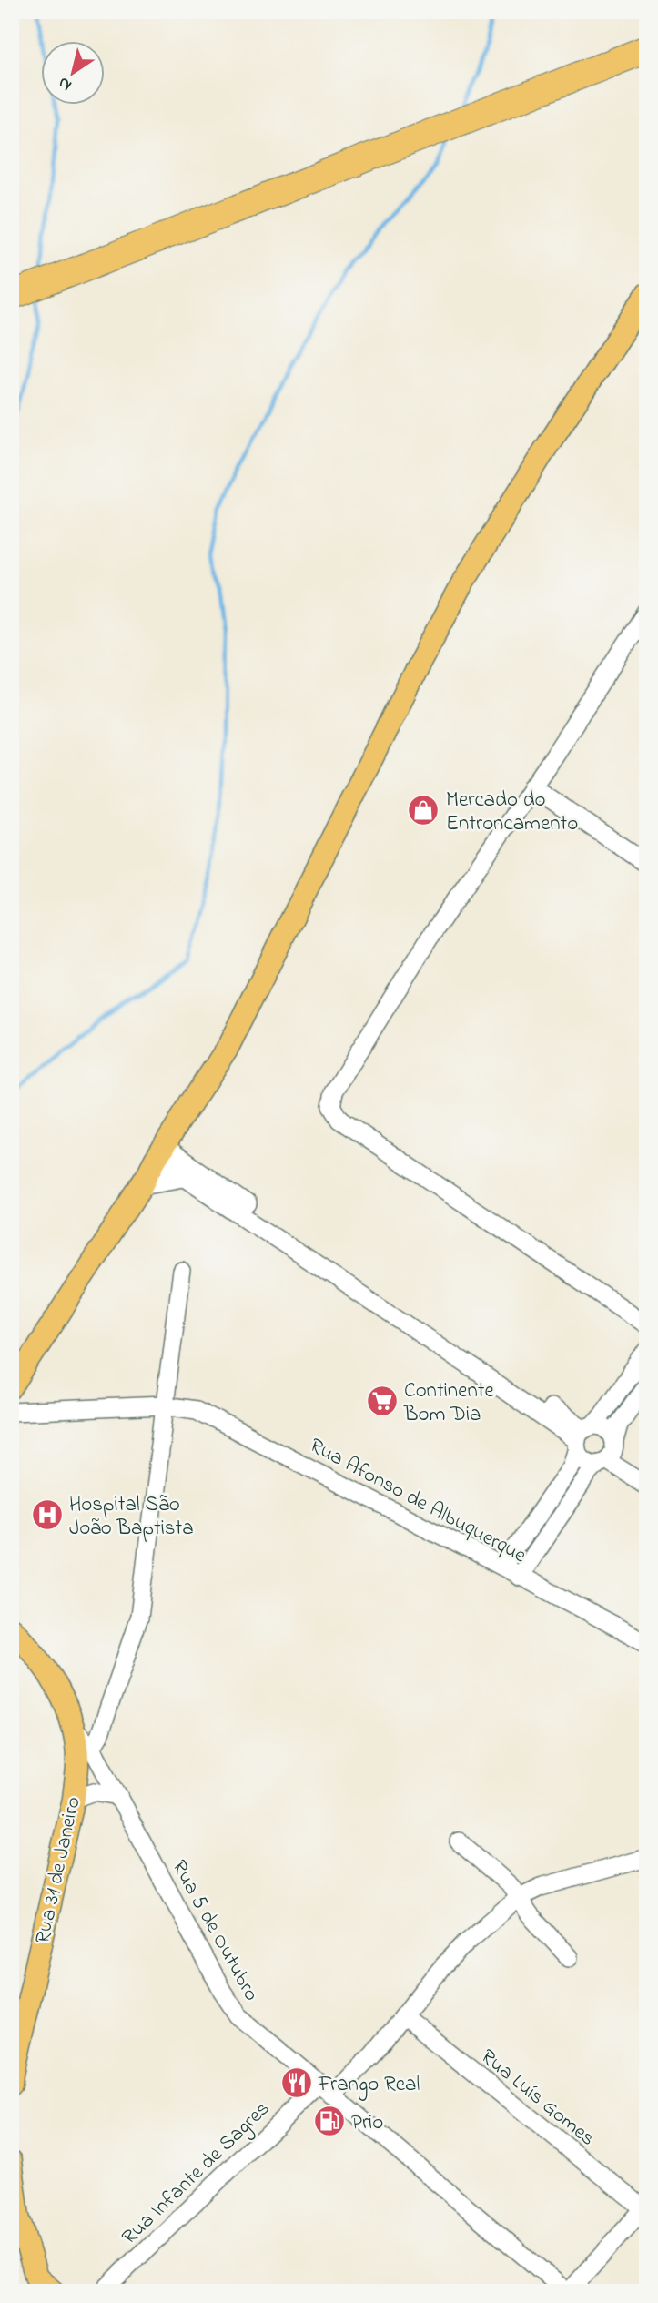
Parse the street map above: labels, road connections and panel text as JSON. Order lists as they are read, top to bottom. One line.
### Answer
{"streets":{"main road":["Rua 31 de Janeiro"],"street":["Rua Afonso de Albuquerque","Rua 5 de Outubro","Rua Luís Gomes","Rua Infante de Sagres"]},"crossings":[["Rua 31 de Janeiro","Rua 5 de Outubro"],["Rua 5 de Outubro","Rua Infante de Sagres"],["Rua Luís Gomes","Rua Infante de Sagres"]],"places":{"shop":["Mercado do Entroncamento"],"supermarket":["Continente Bom Dia"],"hospital":["Hospital São João Baptista"],"restaurant":["Frango Real"],"fuel station":["Prio"]},"north":"bottom left"}
